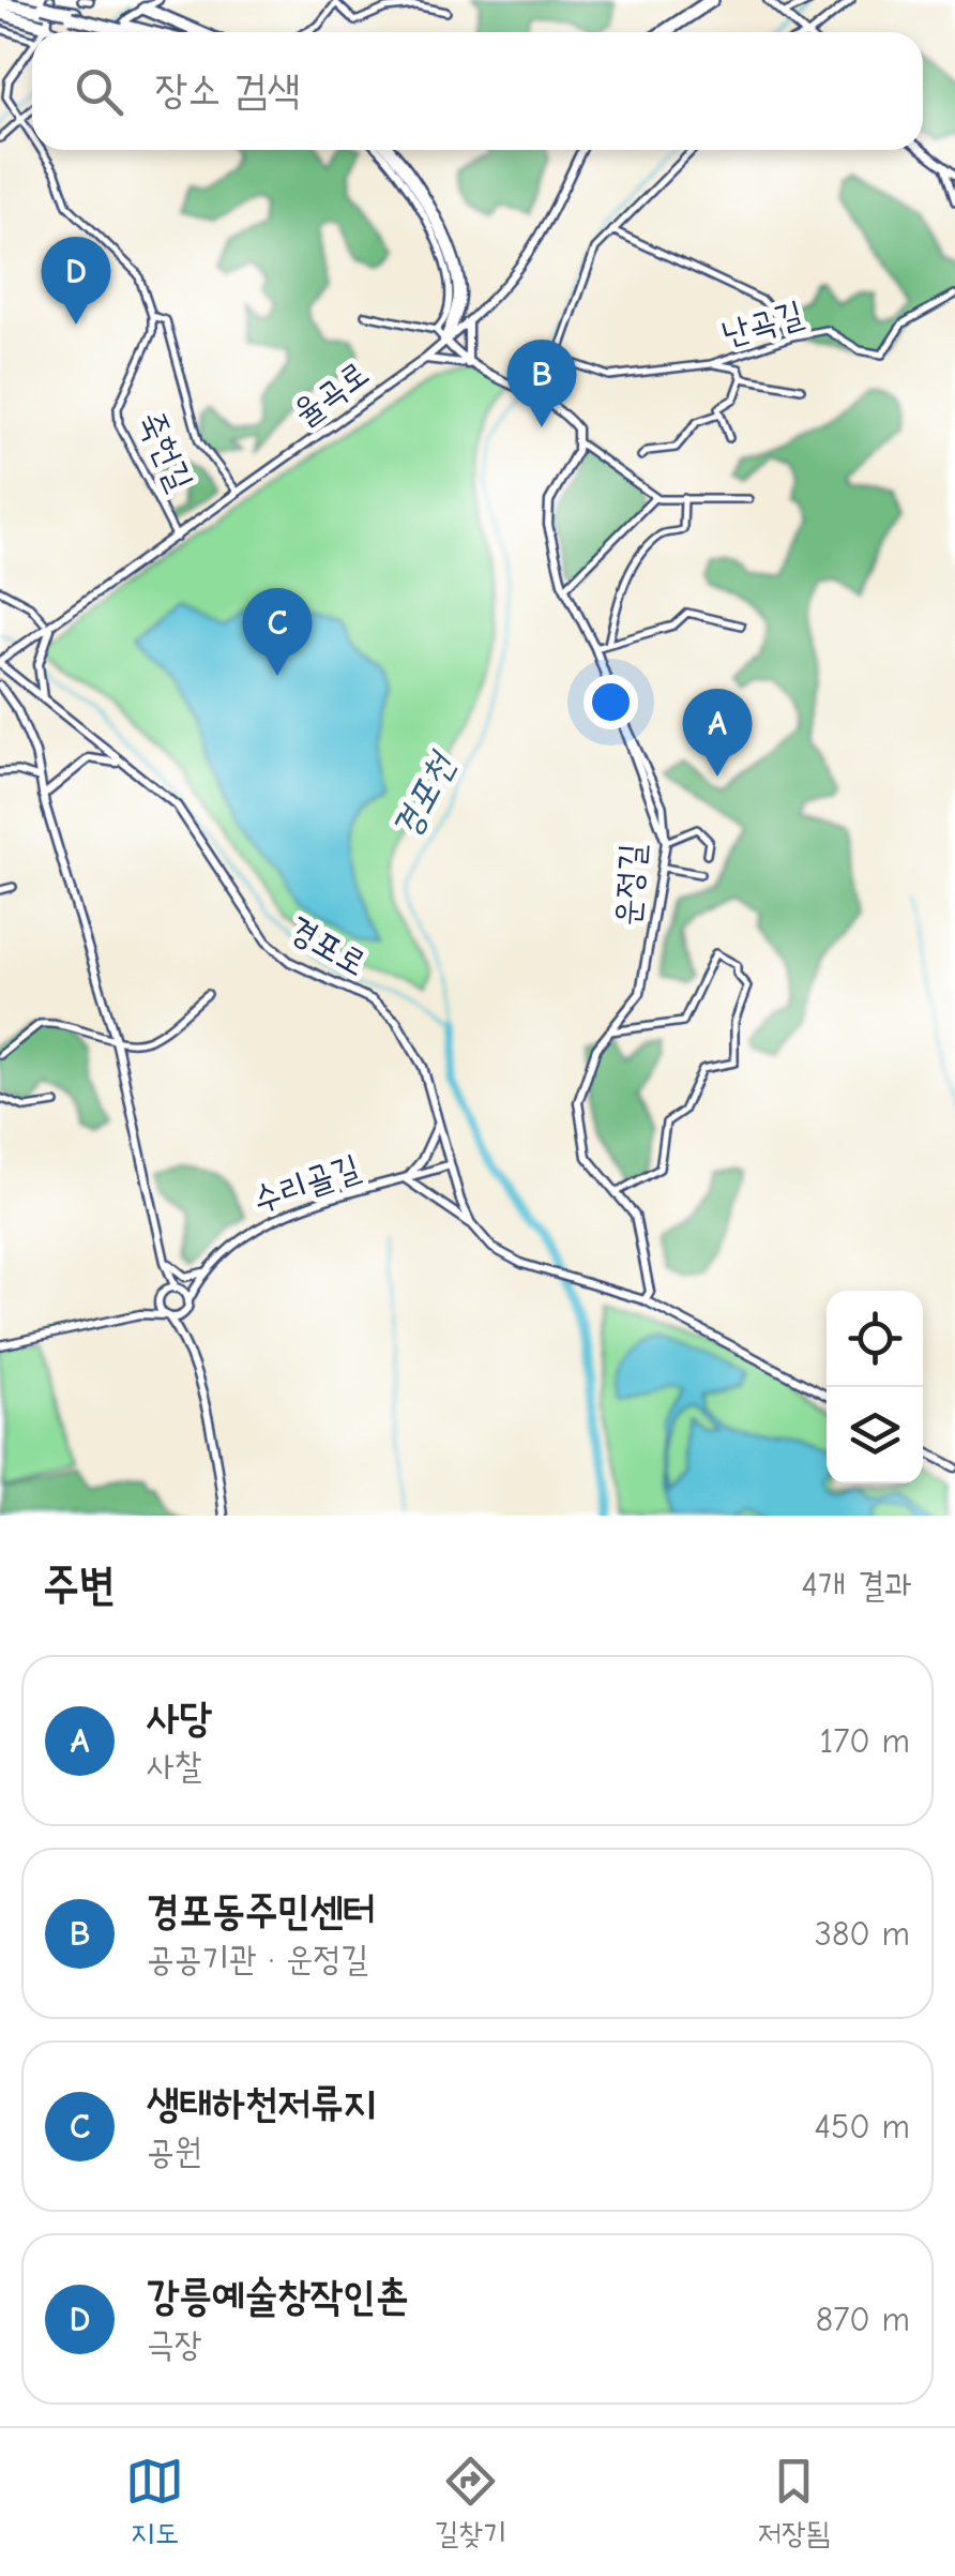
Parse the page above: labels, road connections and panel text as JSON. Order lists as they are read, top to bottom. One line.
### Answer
{"streets":{"street":["난곡길","율곡로","죽헌길","운정길","경포로","수리골길"]},"crossings":[["율곡로","죽헌길"],["율곡로","경포로"],["운정길","경포로"],["경포로","수리골길"]],"water":["경포천"],"page":{"search":"장소 검색","pins":["D","B","C","A"],"heading":["주변","4개 결과"],"list":[{"mark":"A","name":"사당","note":"사찰","value":"170 m"},{"mark":"B","name":"경포동주민센터","note":"공공기관 · 운정길","value":"380 m"},{"mark":"C","name":"생태하천저류지","note":"공원","value":"450 m"},{"mark":"D","name":"강릉예술창작인촌","note":"극장","value":"870 m"}],"nav":["지도","길찾기","저장됨"]}}
